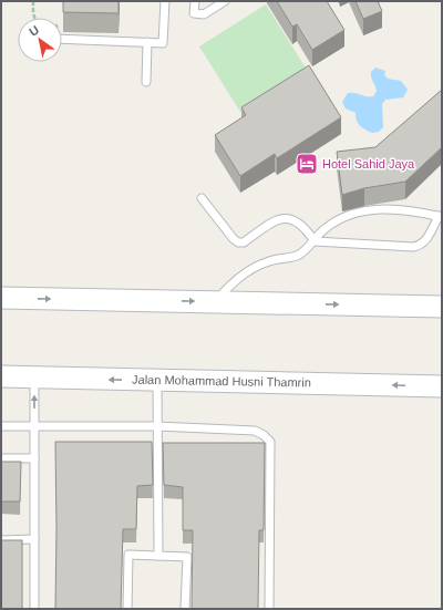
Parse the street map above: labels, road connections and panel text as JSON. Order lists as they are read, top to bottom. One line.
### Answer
{"streets":{"street":["Jalan Mohammad Husni Thamrin"]},"places":{"hotel":["Hotel Sahid Jaya"]},"north":"top left"}
